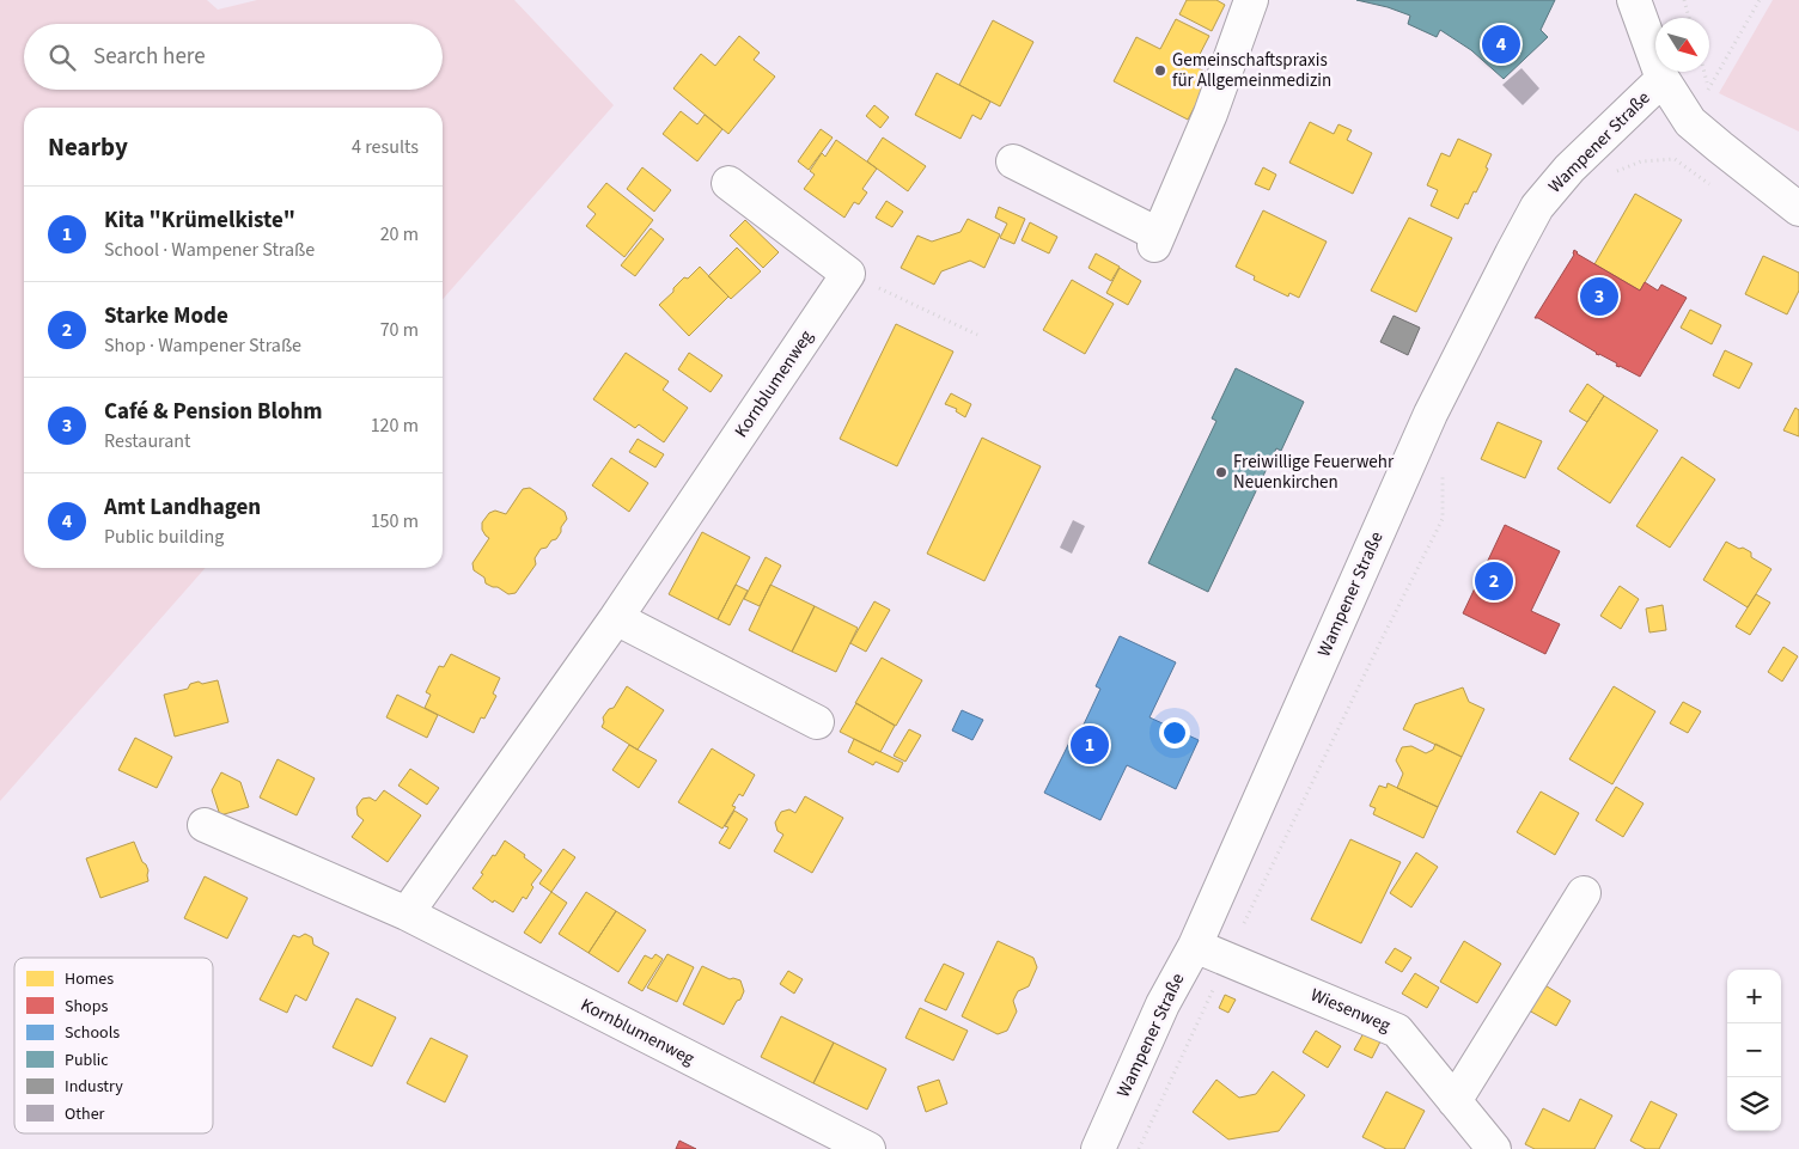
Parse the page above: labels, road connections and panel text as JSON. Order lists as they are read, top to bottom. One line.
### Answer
{"streets":{"street":["Wampener Straße","Kornblumenweg","Wiesenweg"]},"crossings":[["Wampener Straße","Wiesenweg"]],"places":["Gemeinschaftspraxis für Allgemeinmedizin","Freiwillige Feuerwehr Neuenkirchen"],"legend":["Homes","Shops","Schools","Public","Industry","Other"],"north":"bottom right","page":{"pins":["4","3","2","1"],"search":"Search here","heading":["Nearby","4 results"],"list":[{"mark":"1","name":"Kita \"Krümelkiste\"","note":"School · Wampener Straße","value":"20 m"},{"mark":"2","name":"Starke Mode","note":"Shop · Wampener Straße","value":"70 m"},{"mark":"3","name":"Café & Pension Blohm","note":"Restaurant","value":"120 m"},{"mark":"4","name":"Amt Landhagen","note":"Public building","value":"150 m"}],"map_buttons":["+","−"]}}
